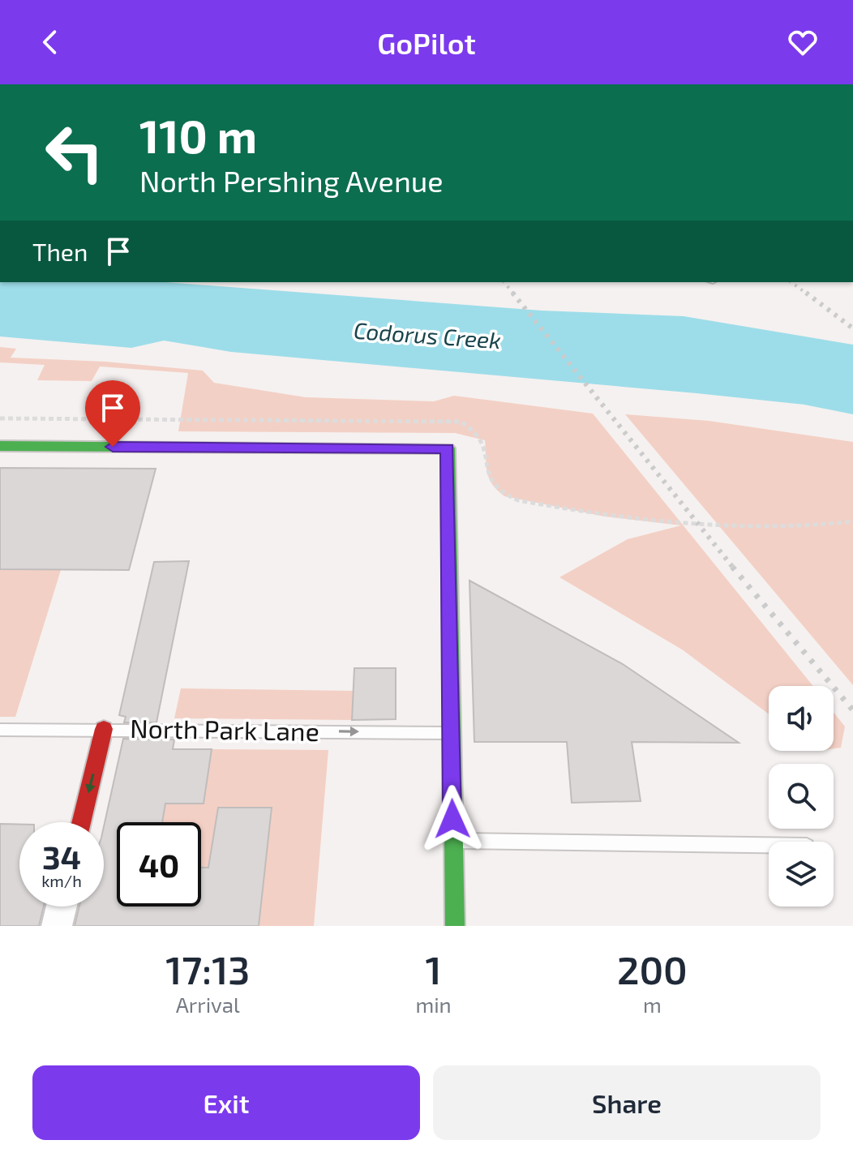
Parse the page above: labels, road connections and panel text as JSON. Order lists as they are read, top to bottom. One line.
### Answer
{"streets":{"lane":["North Park Lane"]},"one_way":["North Park Lane"],"water":["Codorus Creek"],"page":{"header":"GoPilot","turn":["110 m","North Pershing Avenue"],"then":"Then","speed":"34 km/h","limit":"40","eta":["17:13","Arrival","1","min","200","m"],"buttons":["Exit","Share"]}}
